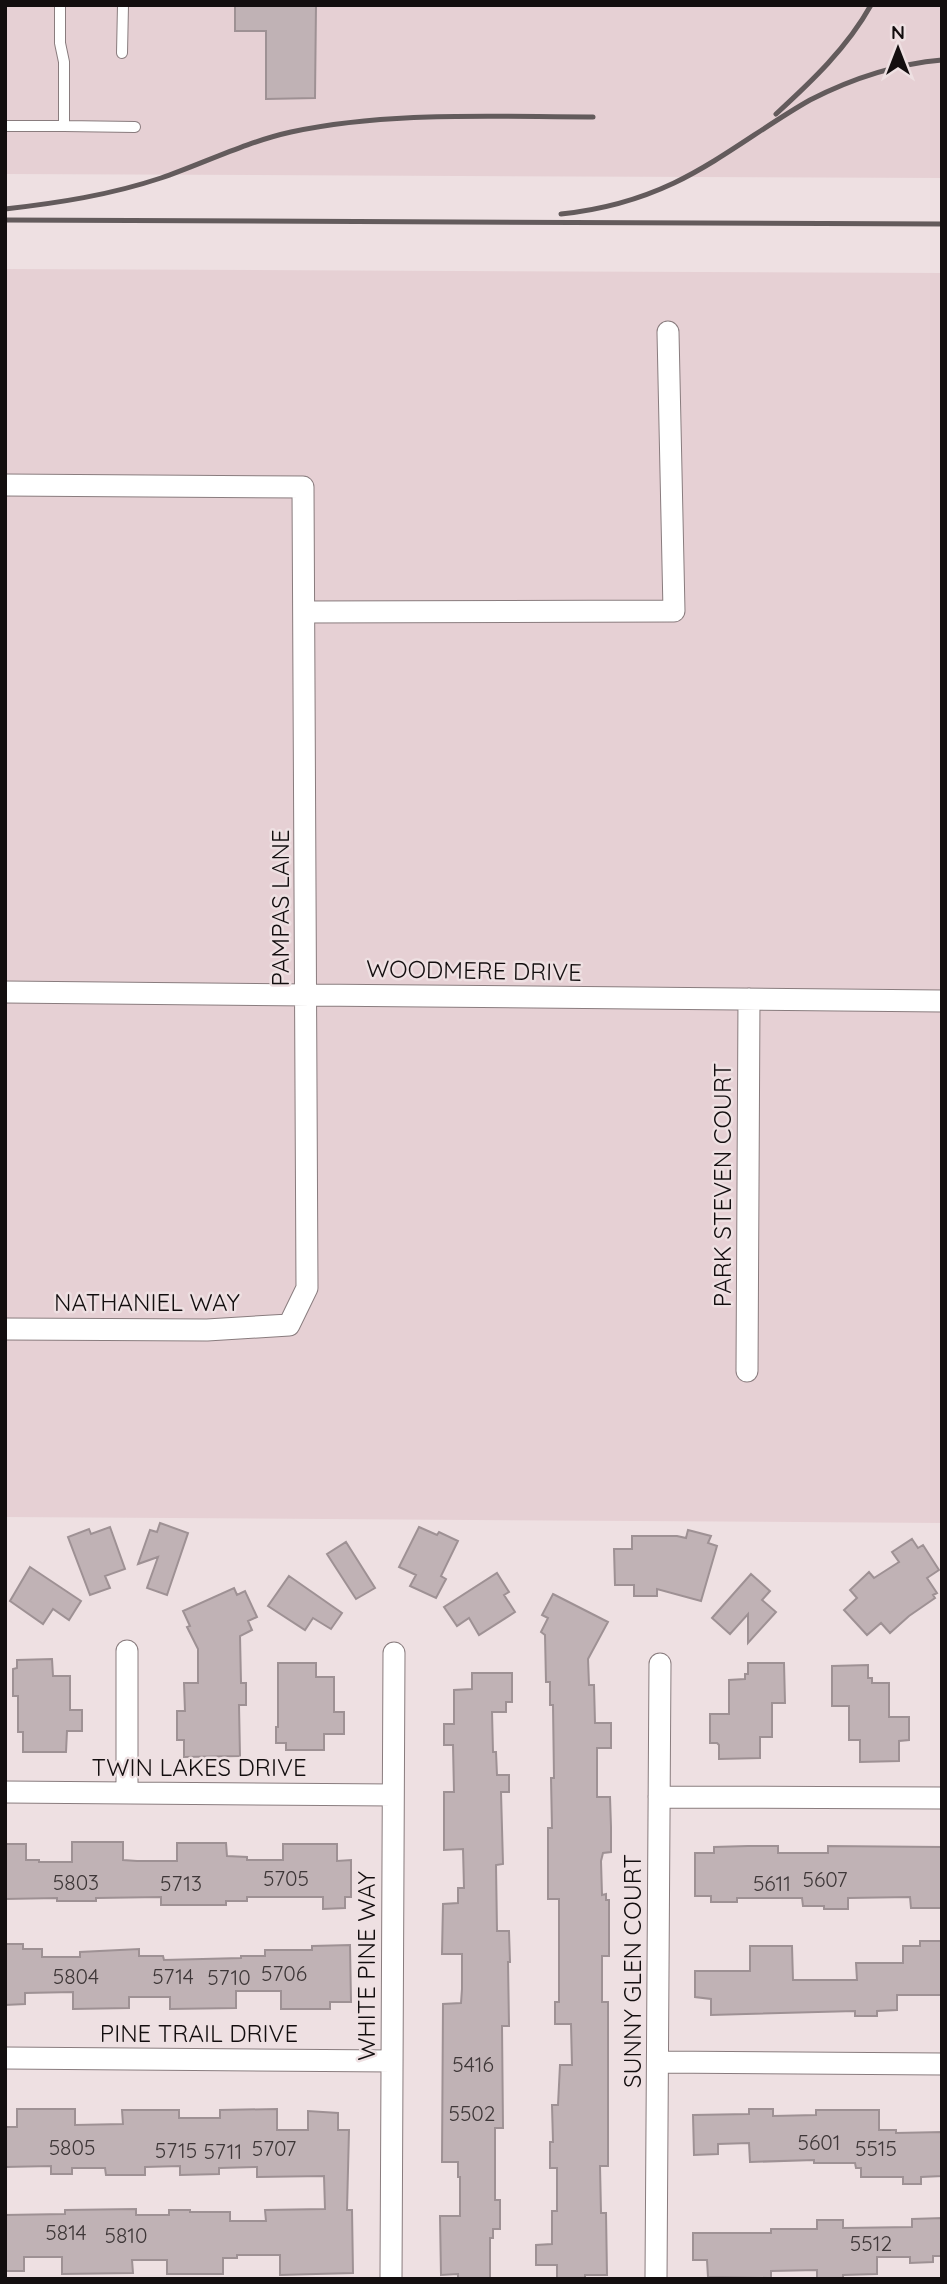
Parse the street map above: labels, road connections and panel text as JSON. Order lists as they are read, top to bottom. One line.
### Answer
{"streets":{"street":["PAMPAS LANE","WOODMERE DRIVE","PARK STEVEN COURT","NATHANIEL WAY","TWIN LAKES DRIVE","WHITE PINE WAY","SUNNY GLEN COURT","PINE TRAIL DRIVE"]},"crossings":[["PAMPAS LANE","WOODMERE DRIVE"],["PAMPAS LANE","NATHANIEL WAY"],["WOODMERE DRIVE","PARK STEVEN COURT"],["TWIN LAKES DRIVE","WHITE PINE WAY"],["WHITE PINE WAY","PINE TRAIL DRIVE"]],"house_numbers":["5705","5607","5803","5713","5611","5706","5804","5714","5710","5416","5502","5601","5805","5707","5515","5715","5711","5814","5810","5512"],"north":"top"}
